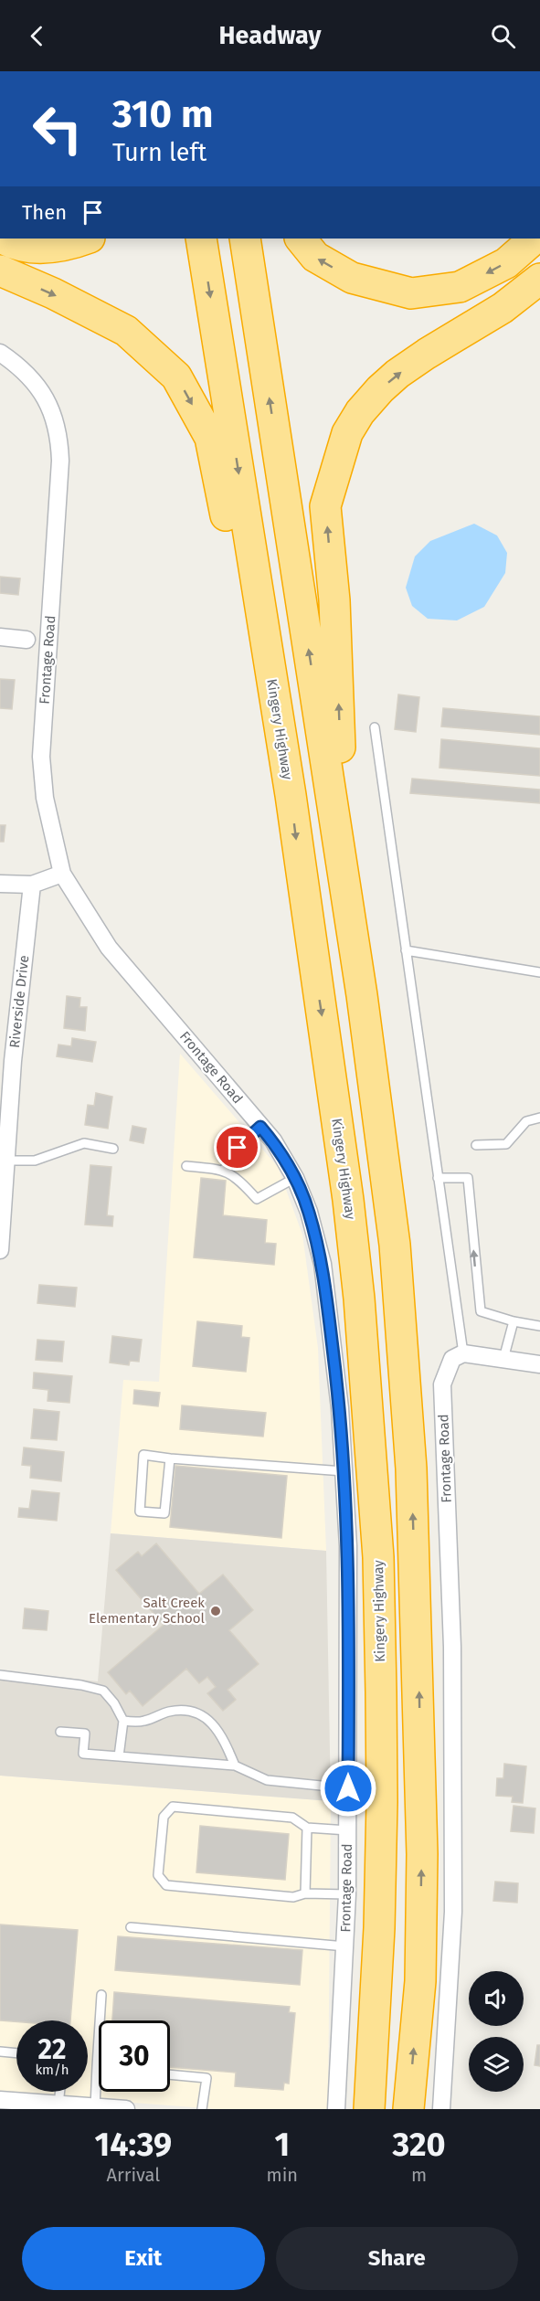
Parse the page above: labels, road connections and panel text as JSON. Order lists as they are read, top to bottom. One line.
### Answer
{"streets":{"highway":["Kingery Highway"],"street":["Frontage Road","Riverside Drive"]},"places":["Salt Creek Elementary School"],"page":{"header":"Headway","turn":["310 m","Turn left"],"then":"Then","speed":"22 km/h","limit":"30","eta":["14:39","Arrival","1","min","320","m"],"buttons":["Exit","Share"]}}
